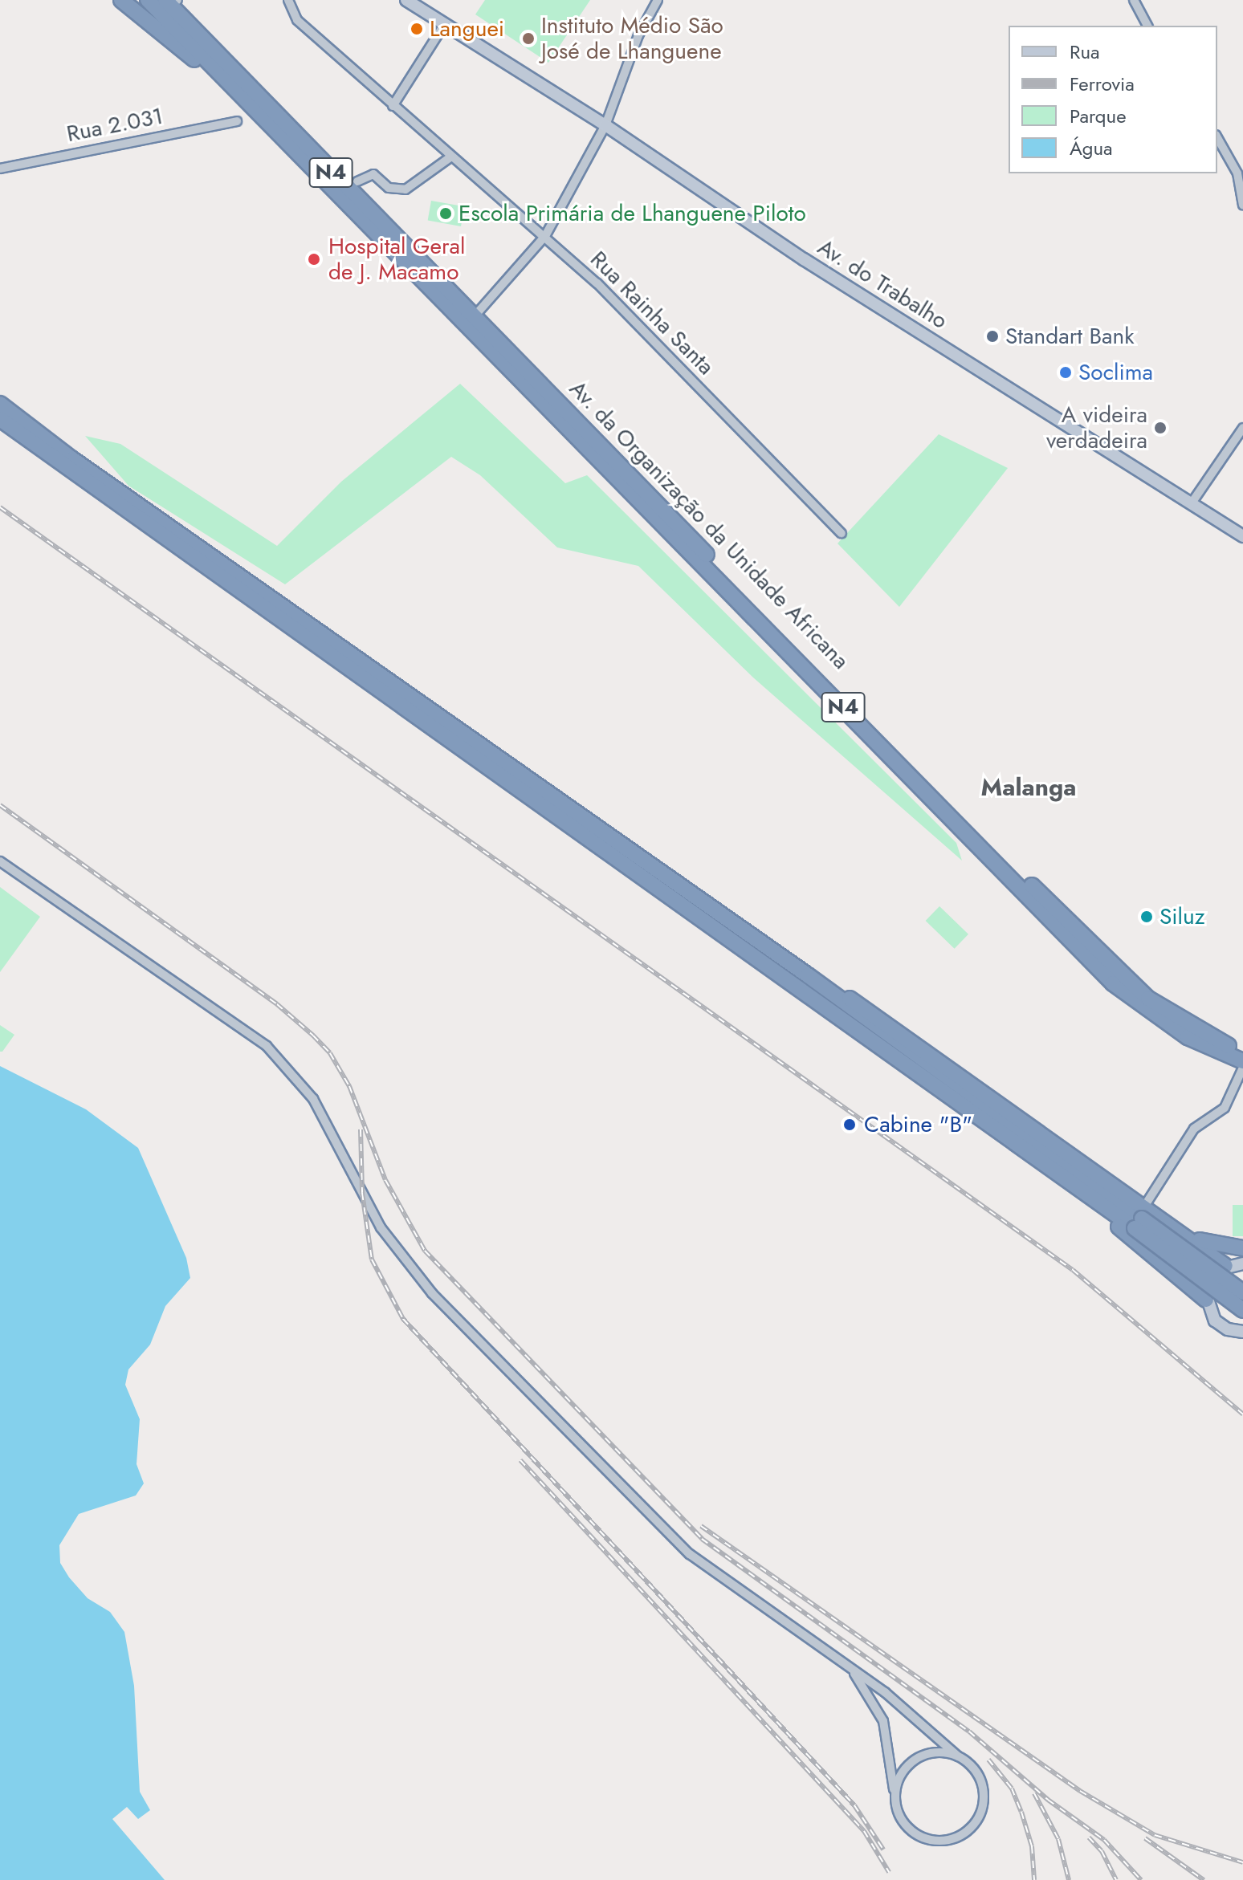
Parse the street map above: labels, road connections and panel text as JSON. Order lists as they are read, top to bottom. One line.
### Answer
{"streets":{"highway":["N4","Av. da Organização da Unidade Africana"],"main road":["Av. do Trabalho"],"street":["Rua 2.031","Rua Rainha Santa"]},"crossings":[["N4","Av. da Organização da Unidade Africana"]],"districts":["Malanga"],"places":["Languei","Instituto Médio São José de Lhanguene","Escola Primária de Lhanguene Piloto","Hospital Geral de J. Macamo","Standart Bank","Soclima","A videira verdadeira","Siluz","Cabine \"B\""],"legend":["Rua","Ferrovia","Parque","Água"]}
